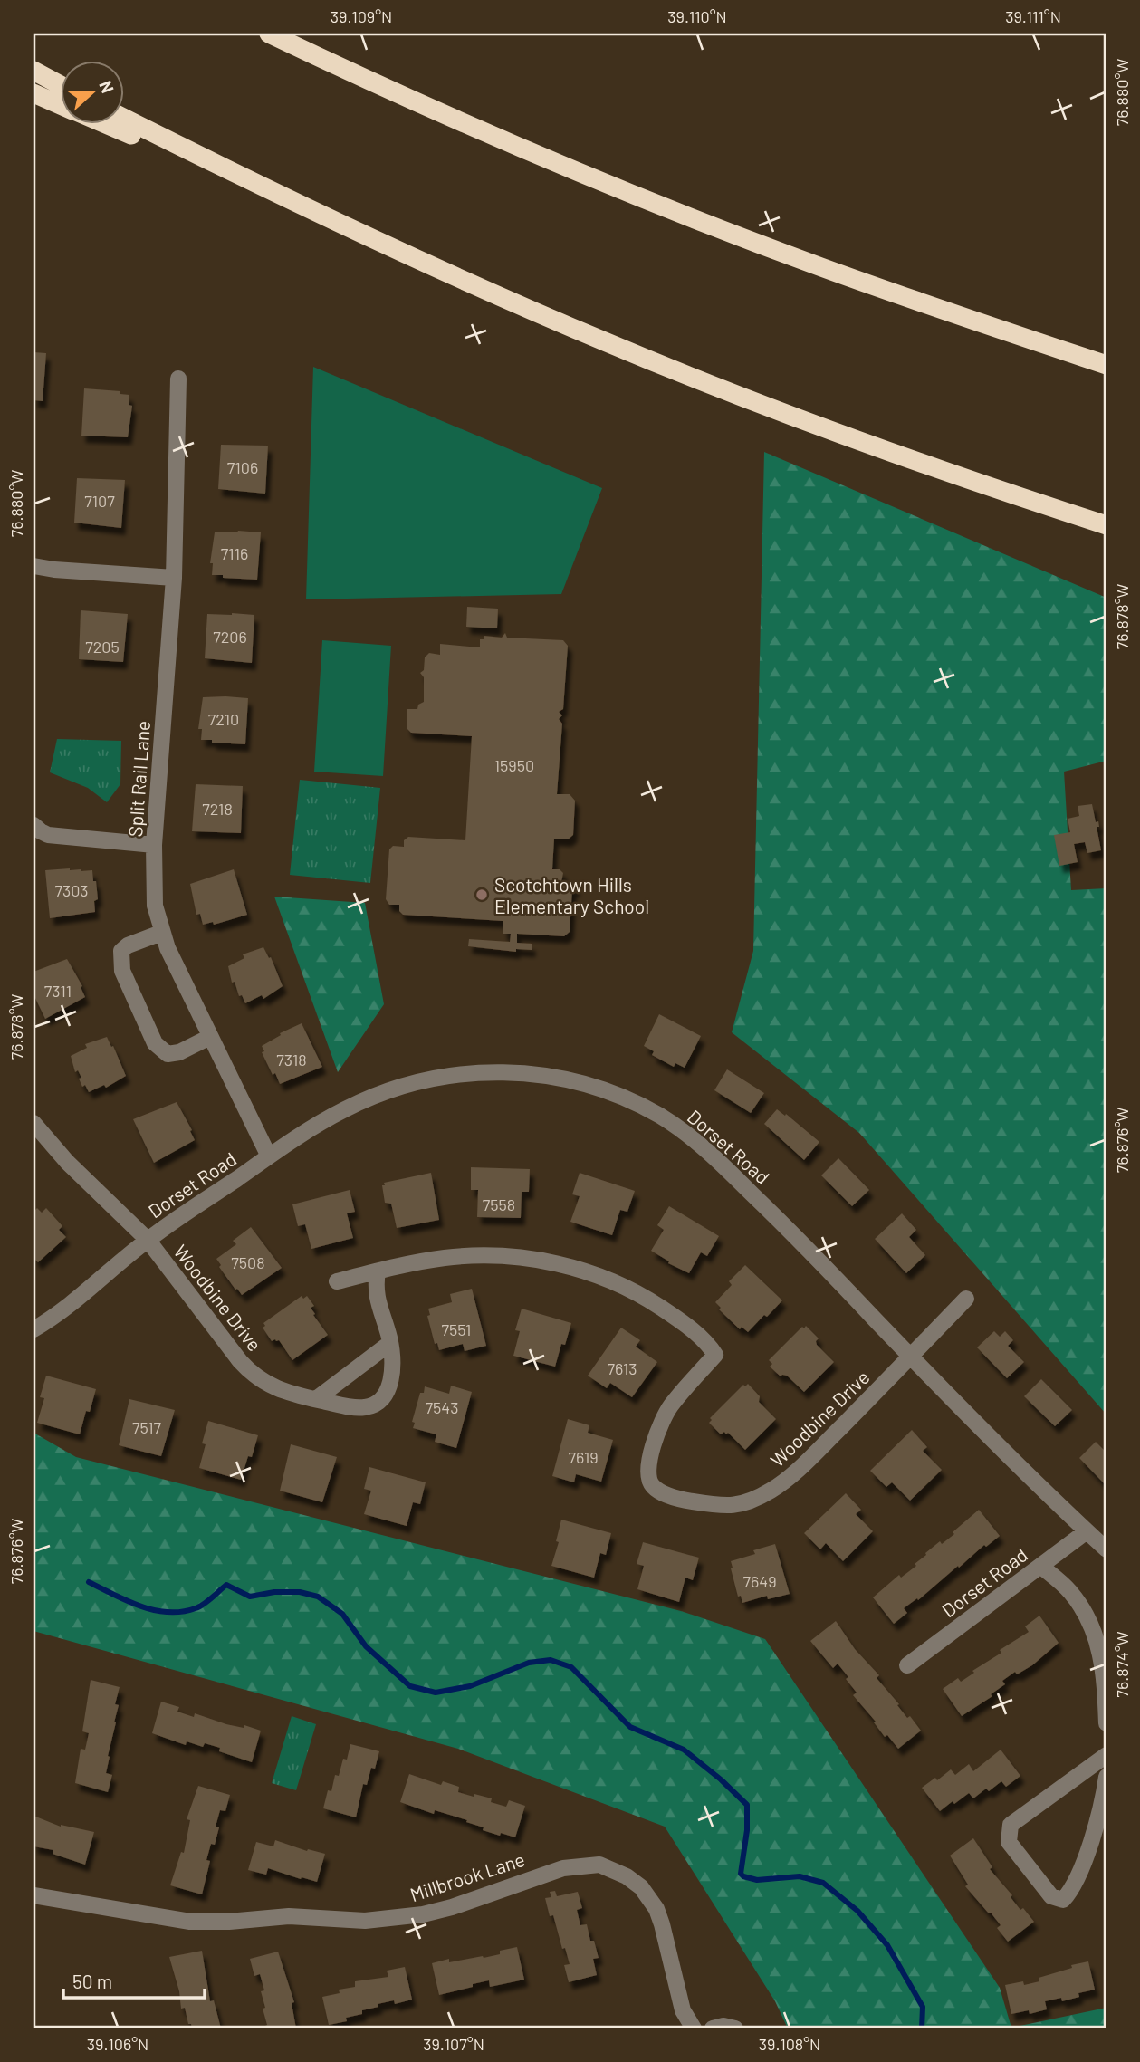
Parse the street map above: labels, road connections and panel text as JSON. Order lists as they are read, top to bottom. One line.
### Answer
{"streets":{"street":["Split Rail Lane","Dorset Road","Woodbine Drive","Millbrook Lane"]},"crossings":[["Split Rail Lane","Dorset Road"],["Dorset Road","Woodbine Drive"]],"places":["Scotchtown Hills Elementary School"],"house_numbers":["7106","7107","7116","7206","7205","7210","15950","7218","7303","7311","7318","7558","7508","7551","7613","7543","7517","7619","7649"],"scale_bar":"50 m","north":"right","coordinates":["39.109°N","39.110°N","39.111°N","76.880°W","76.878°W","76.876°W","76.874°W","39.106°N","39.107°N","39.108°N"]}
